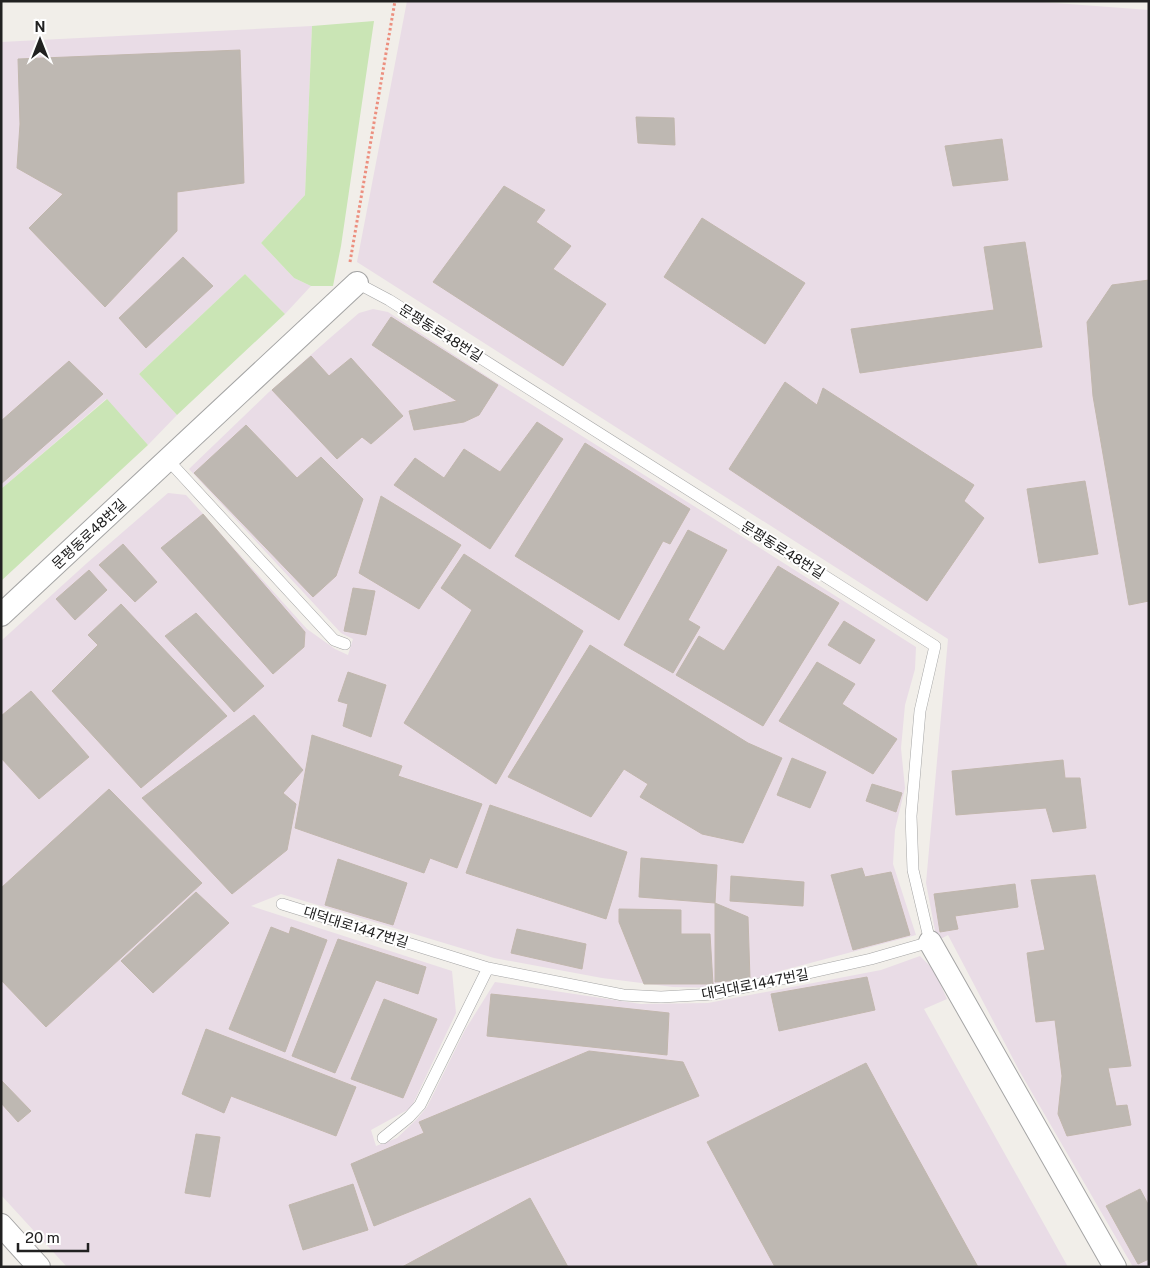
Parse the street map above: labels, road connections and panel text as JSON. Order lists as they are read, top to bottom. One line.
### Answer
{"streets":{"street":["문평동로48번길"],"lane":["대덕대로1447번길"]},"crossings":[["문평동로48번길","대덕대로1447번길"]],"scale_bar":"20 m","north":"top"}
